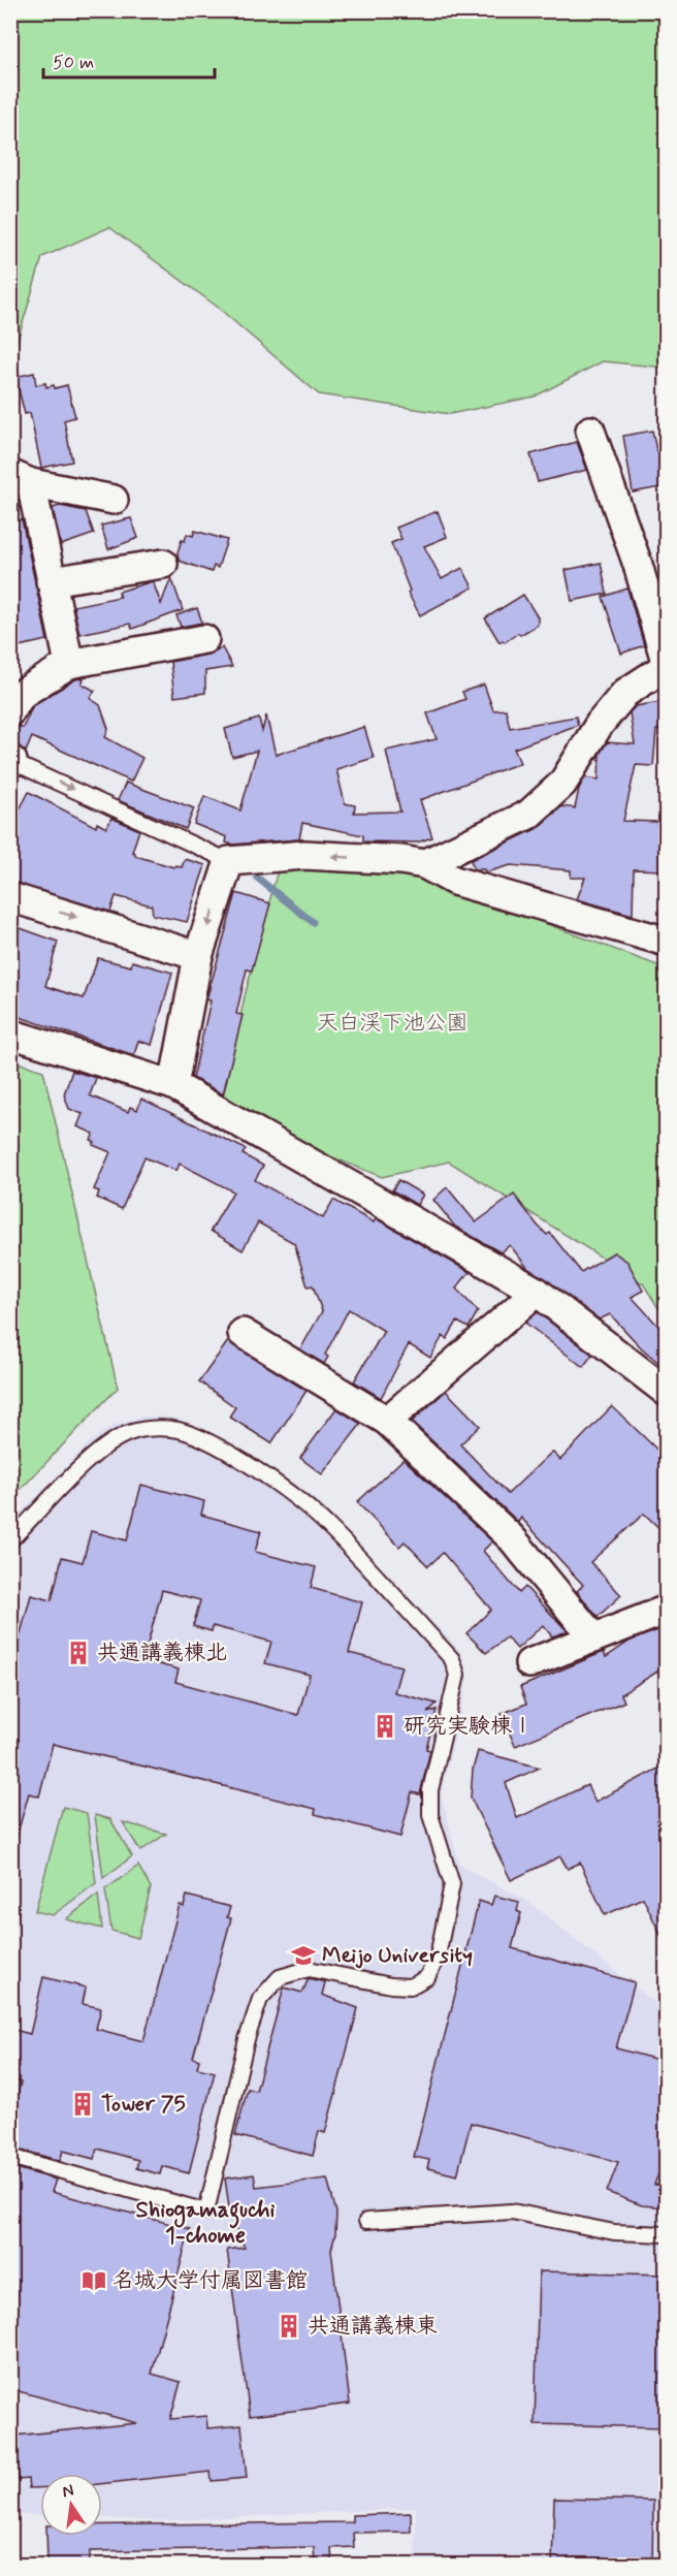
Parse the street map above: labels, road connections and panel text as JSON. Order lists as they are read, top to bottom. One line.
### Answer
{"districts":["Shiogamaguchi 1-chome"],"parks":["天白渓下池公園"],"places":{"building":["共通講義棟北","研究実験棟Ⅰ","Tower 75","共通講義棟東"],"school or university":["Meijo University"],"library":["名城大学付属図書館"]},"scale_bar":"50 m","north":"top"}
